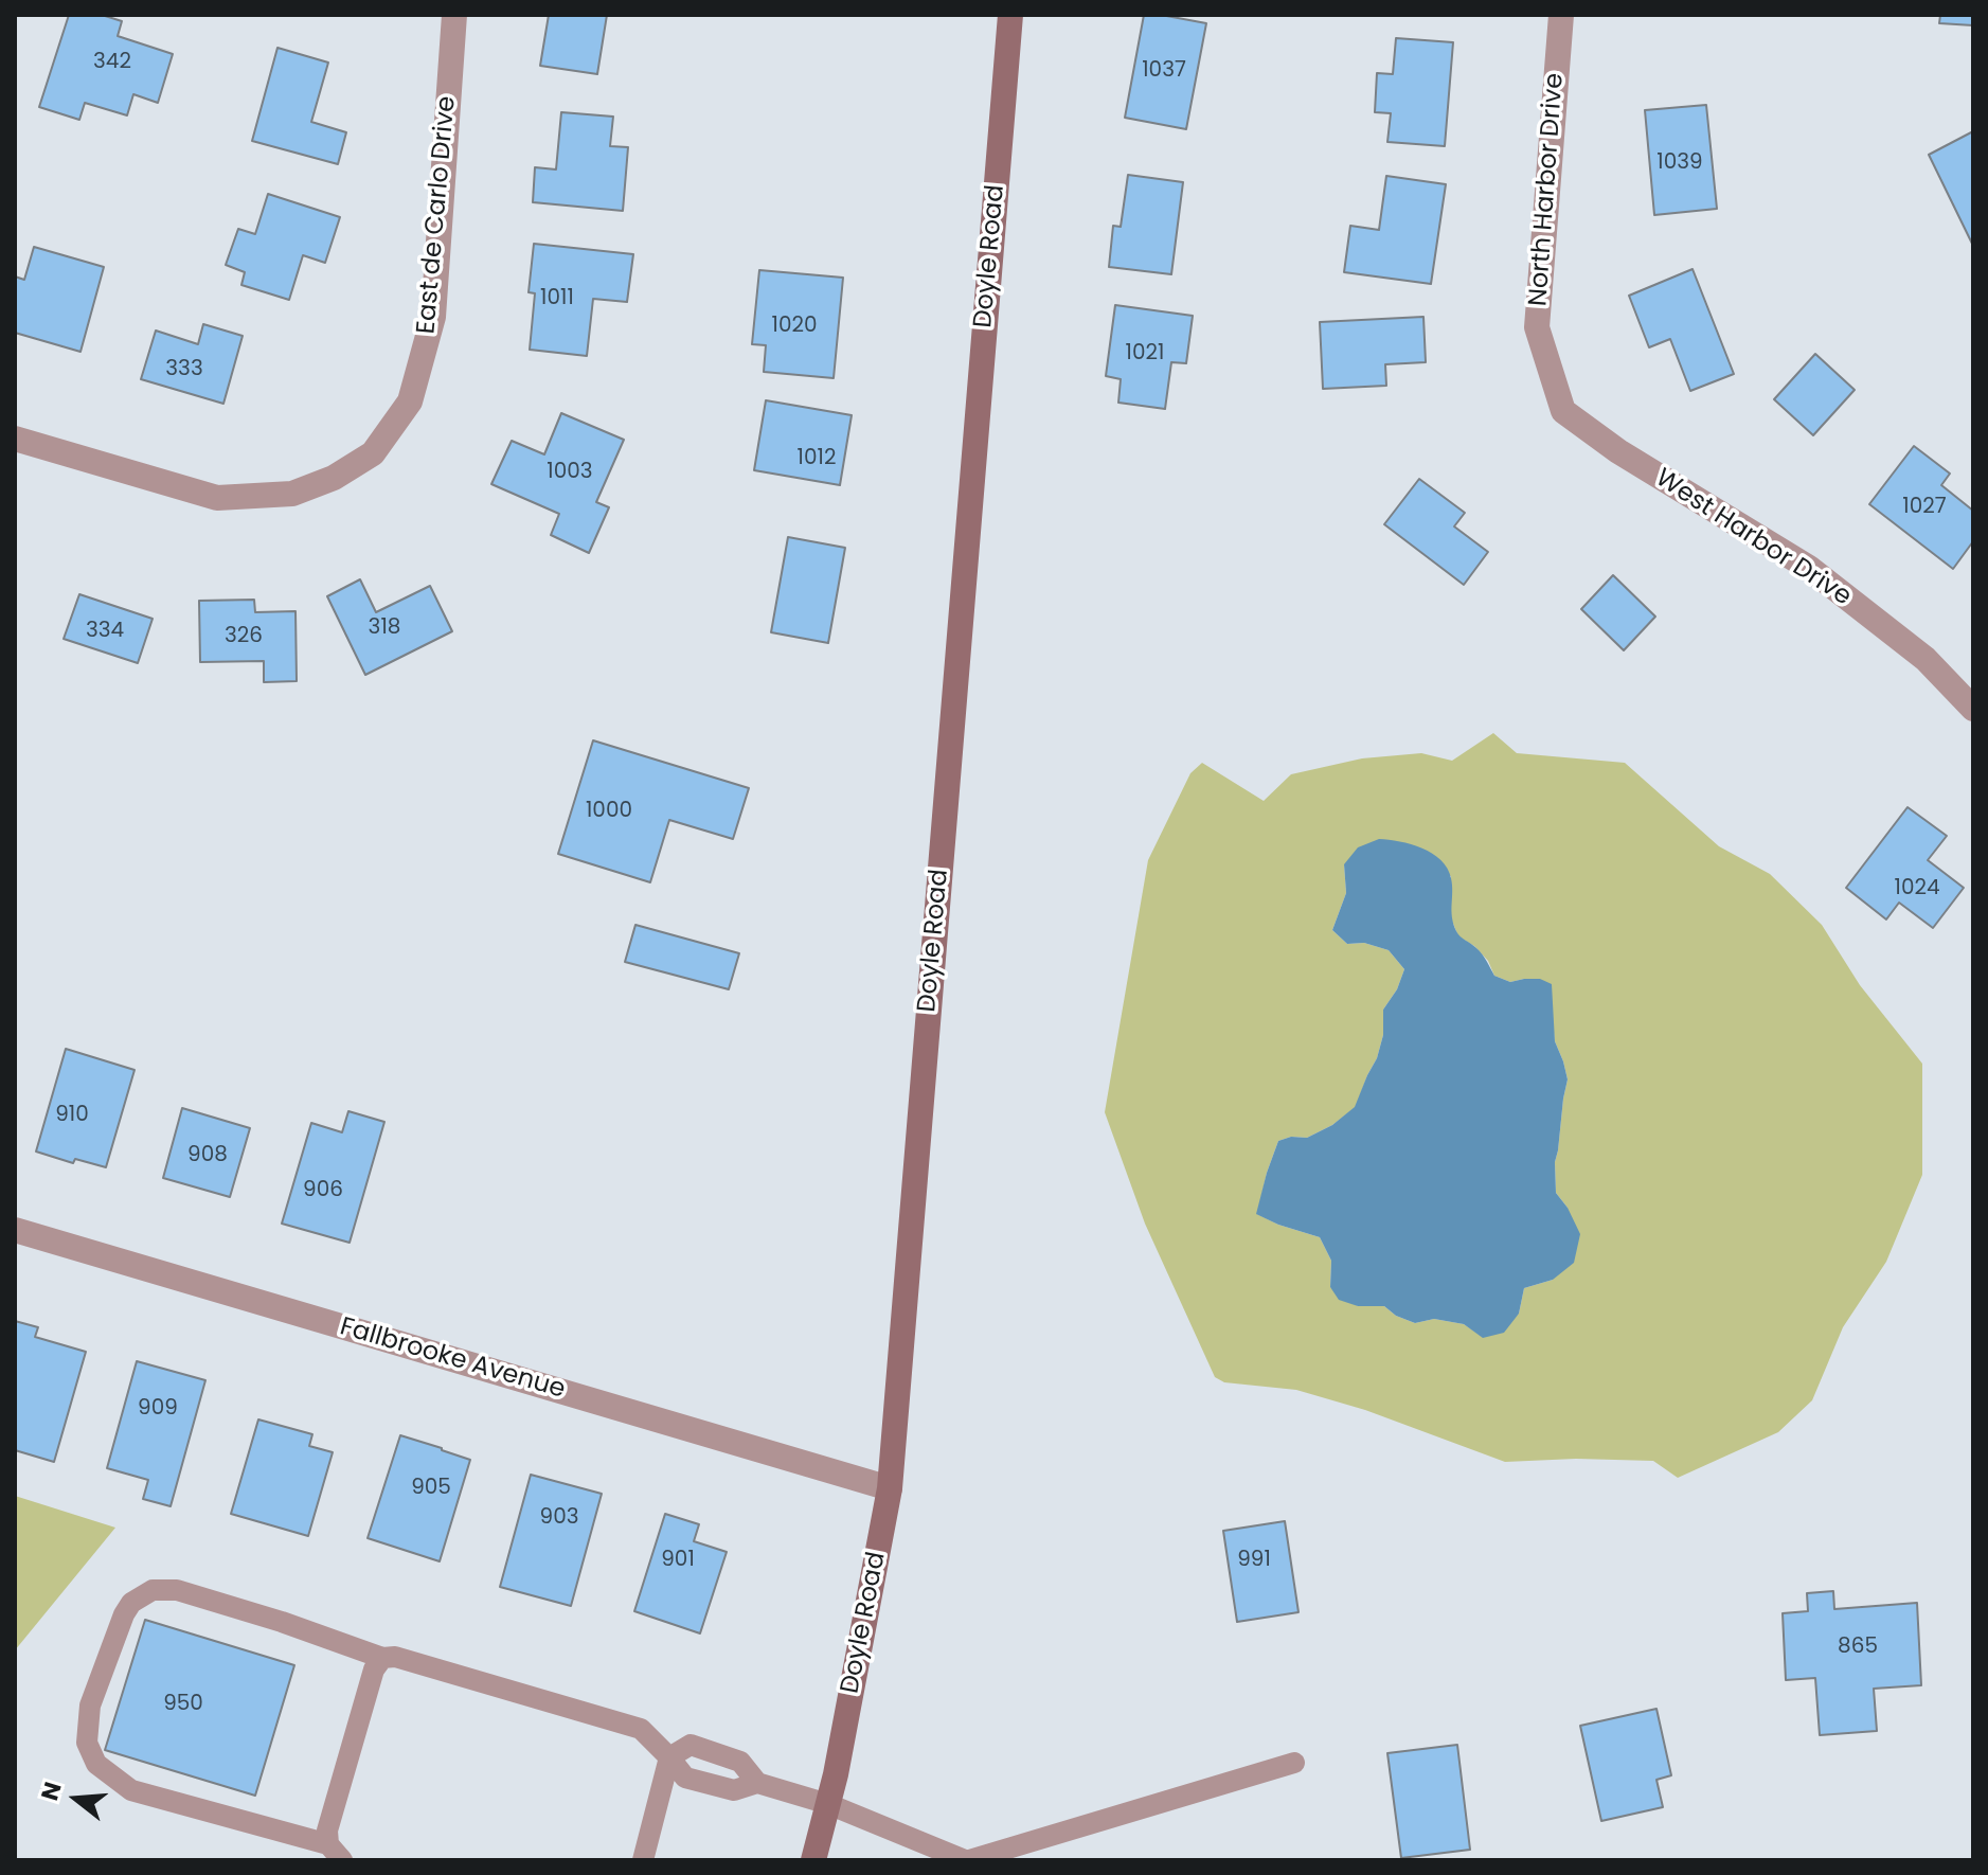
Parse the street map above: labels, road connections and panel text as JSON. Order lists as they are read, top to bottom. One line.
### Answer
{"streets":{"main road":["Doyle Road"],"street":["North Harbor Drive","East de Carlo Drive","West Harbor Drive","Fallbrooke Avenue"]},"crossings":[["North Harbor Drive","West Harbor Drive"],["Doyle Road","Fallbrooke Avenue"]],"house_numbers":["342","1037","1039","1011","1020","1021","333","1012","1003","1027","318","334","326","1000","1024","910","908","906","909","905","903","901","991","865","950"],"north":"left"}
